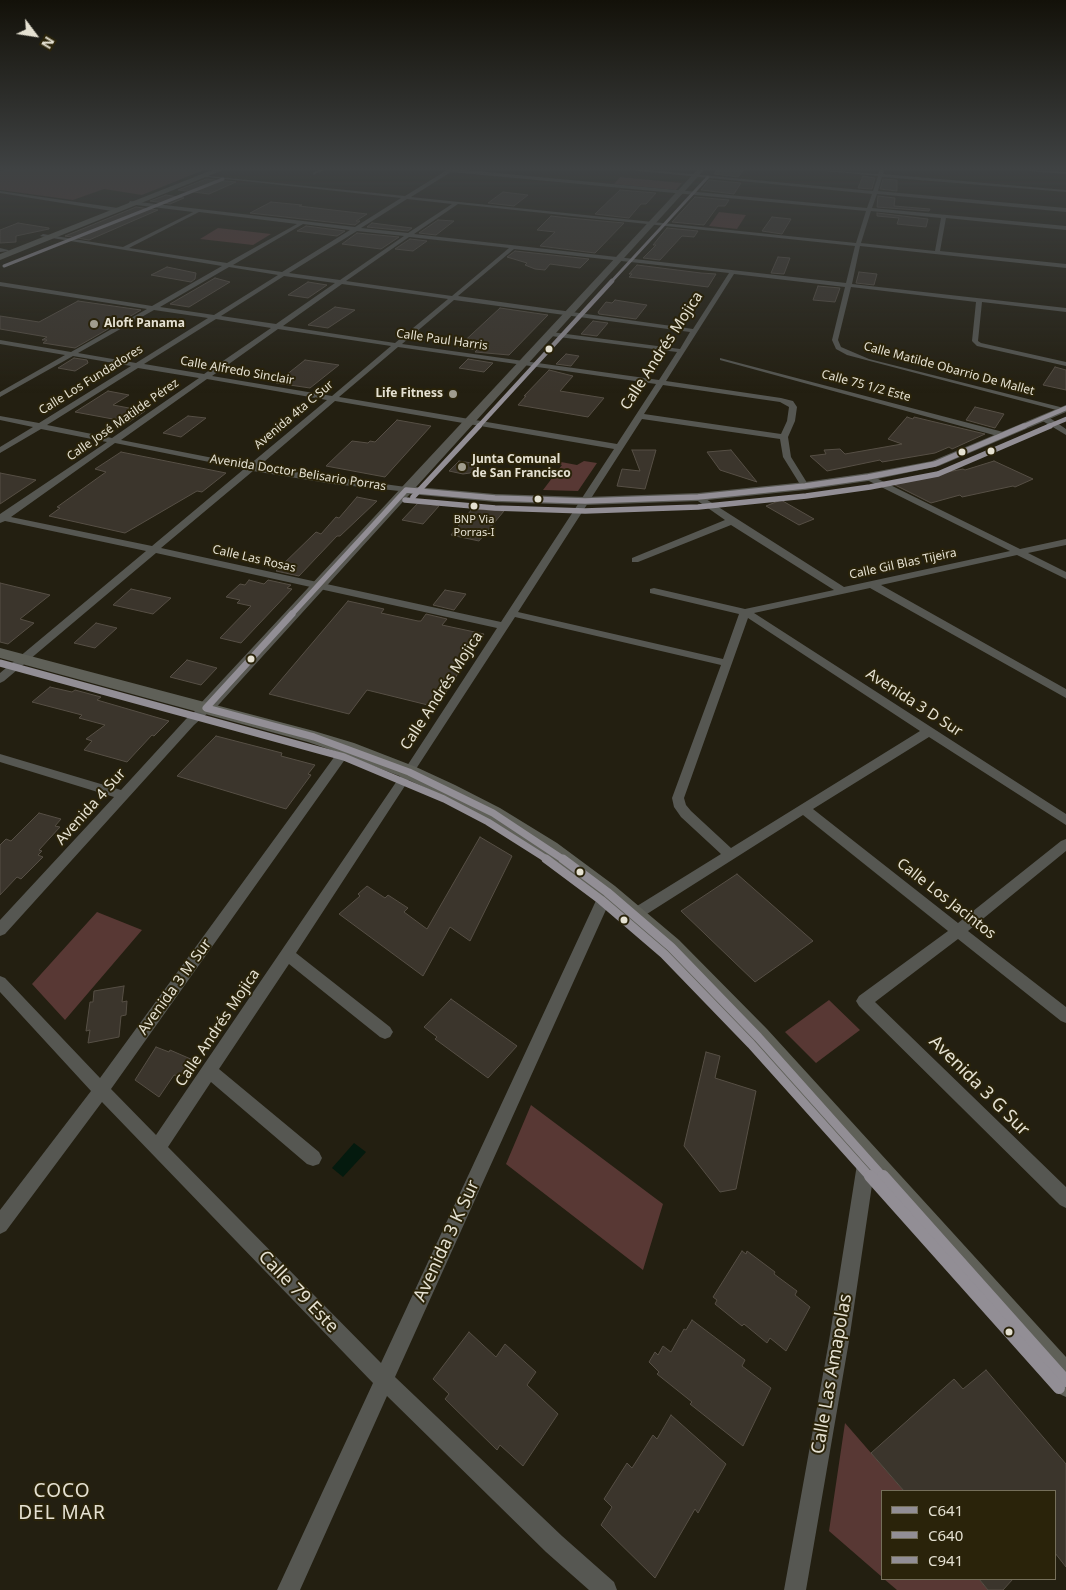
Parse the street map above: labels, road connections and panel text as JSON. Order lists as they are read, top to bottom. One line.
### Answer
{"streets":{"main road":["Avenida Doctor Belisario Porras"],"street":["Calle Paul Harris","Calle Andrés Mojica","Calle Matilde Obarrio De Mallet","Calle Alfredo Sinclair","Calle Los Fundadores","Calle 75 1/2 Este","Avenida 4ta C Sur","Calle José Matilde Pérez","Calle Las Rosas","Calle Gil Blas Tijeira","Avenida 3 D Sur","Avenida 4 Sur","Calle Los Jacintos","Avenida 3 M Sur","Avenida 3 G Sur","Avenida 3 K Sur","Calle 79 Este","Calle Las Amapolas"]},"crossings":[["Calle Paul Harris","Calle Andrés Mojica"],["Calle Paul Harris","Calle Los Fundadores"],["Calle Paul Harris","Avenida 4ta C Sur"],["Calle Paul Harris","Calle José Matilde Pérez"],["Calle Andrés Mojica","Calle Alfredo Sinclair"],["Calle Andrés Mojica","Avenida Doctor Belisario Porras"],["Calle Andrés Mojica","Calle Las Rosas"],["Calle Andrés Mojica","Calle 79 Este"],["Calle Matilde Obarrio De Mallet","Avenida Doctor Belisario Porras"],["Calle Alfredo Sinclair","Calle Los Fundadores"],["Calle Alfredo Sinclair","Avenida 4ta C Sur"],["Calle Alfredo Sinclair","Calle José Matilde Pérez"],["Calle Los Fundadores","Avenida Doctor Belisario Porras"],["Calle 75 1/2 Este","Avenida Doctor Belisario Porras"],["Avenida 4ta C Sur","Avenida Doctor Belisario Porras"],["Avenida 4ta C Sur","Calle Las Rosas"],["Calle José Matilde Pérez","Avenida Doctor Belisario Porras"],["Calle José Matilde Pérez","Calle Las Rosas"],["Calle Gil Blas Tijeira","Avenida 3 D Sur"],["Calle Los Jacintos","Avenida 3 G Sur"],["Avenida 3 M Sur","Calle 79 Este"],["Avenida 3 K Sur","Calle 79 Este"]],"districts":["COCO DEL MAR"],"places":["Aloft Panama","Life Fitness","Junta Comunal de San Francisco","BNP Via Porras-I"],"lines":["transit line C640","transit line C941","transit line C641"],"legend":["C641","C640","C941"],"north":"bottom right"}
